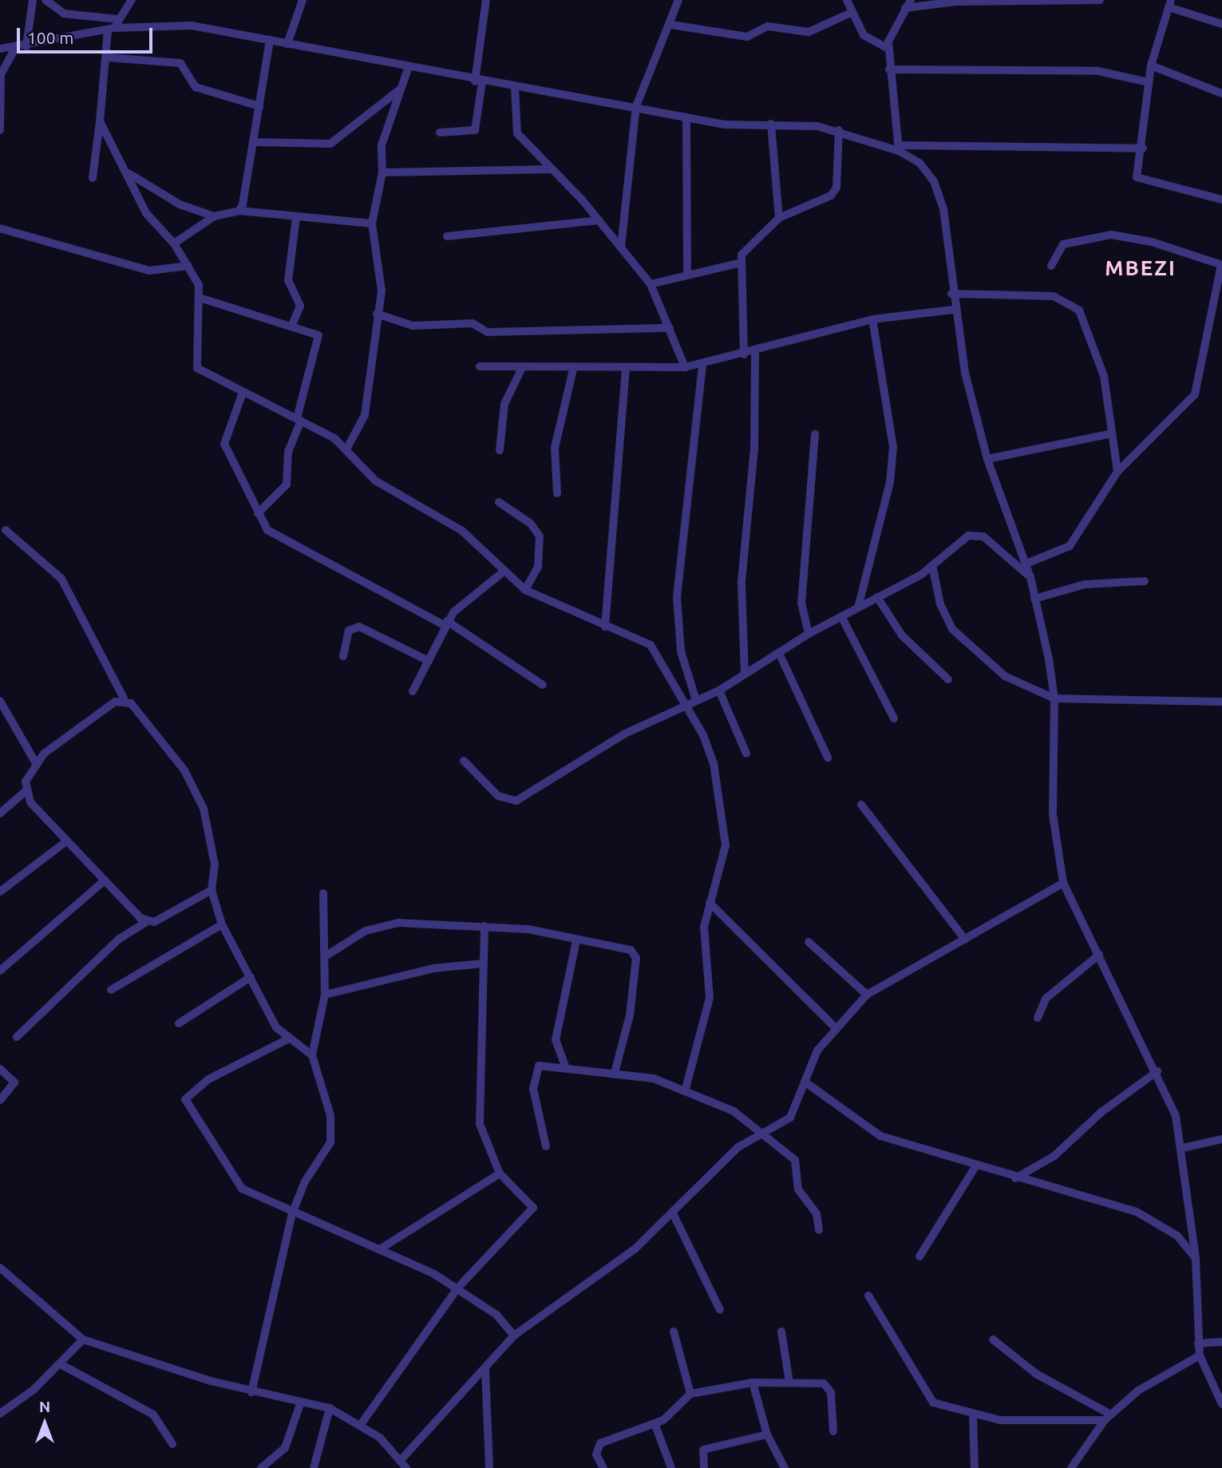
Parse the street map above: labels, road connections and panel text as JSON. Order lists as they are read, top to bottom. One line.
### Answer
{"districts":["MBEZI"],"scale_bar":"100 m","north":"top"}
